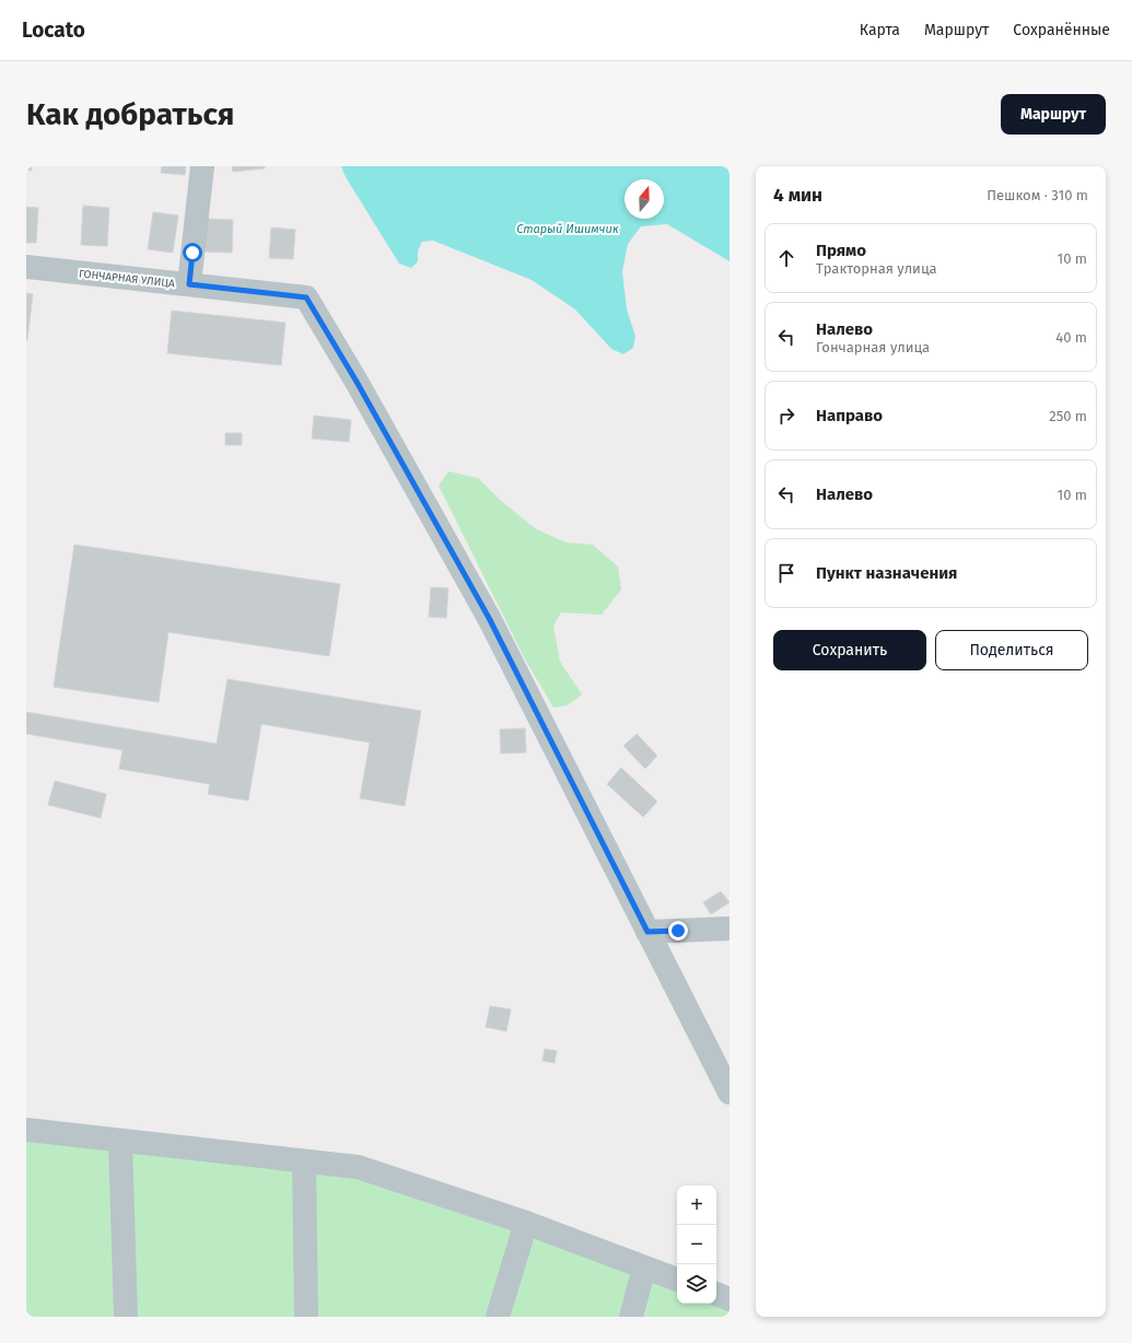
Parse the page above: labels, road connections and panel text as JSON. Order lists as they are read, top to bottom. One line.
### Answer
{"streets":{"street":["ГОНЧАРНАЯ УЛИЦА"]},"water":["Старый Ишимчик"],"north":"top","page":{"header":"Locato","nav":["Карта","Маршрут","Сохранённые"],"buttons":["Маршрут",["Сохранить","Поделиться"]],"title":"Как добраться","heading":["4 мин","Пешком · 310 m"],"list":[["Прямо","Тракторная улица","10 m"],["Налево","Гончарная улица","40 m"],["Направо","250 m"],["Налево","10 m"],"Пункт назначения"],"map_buttons":["+","−"]}}
